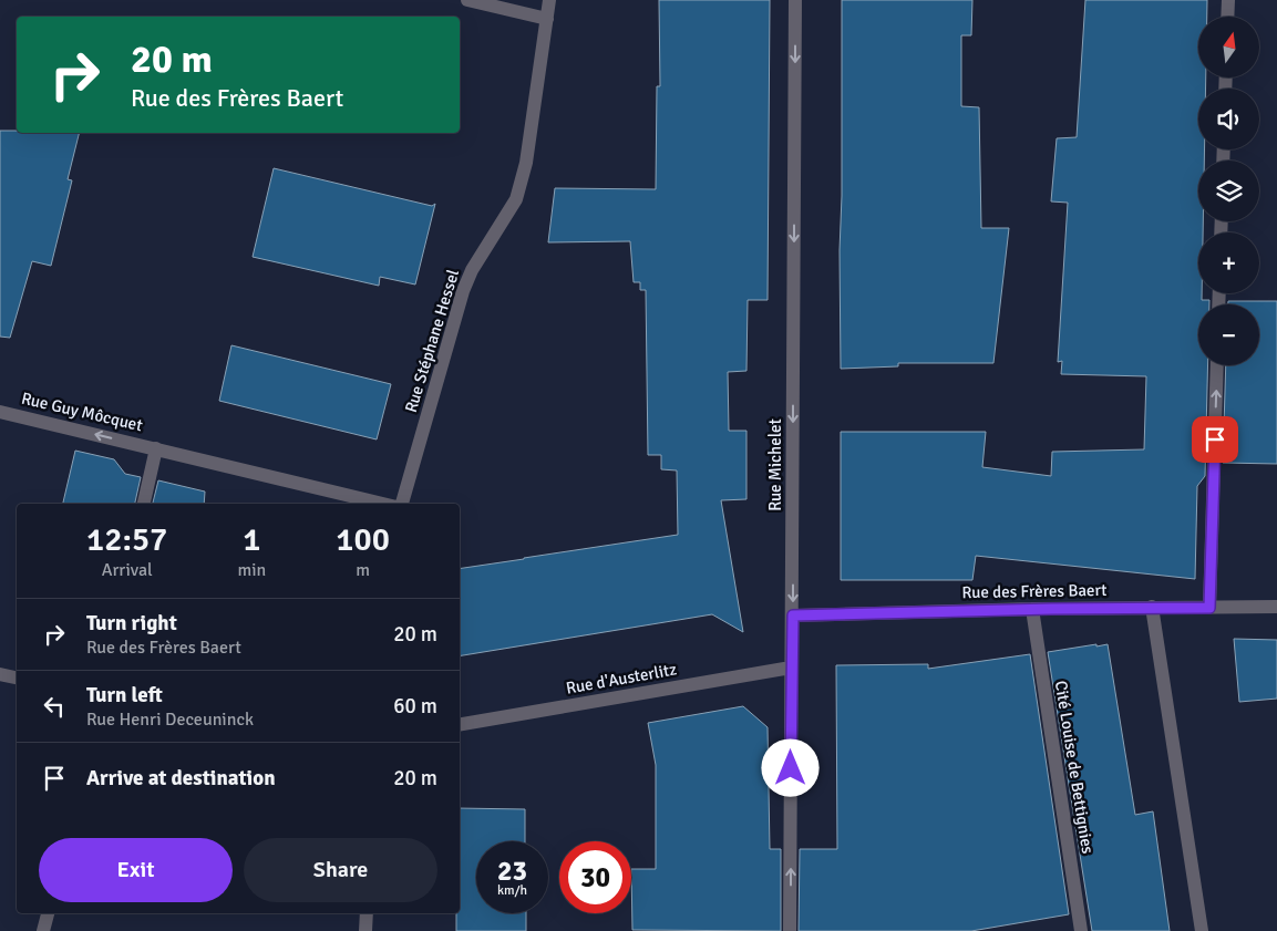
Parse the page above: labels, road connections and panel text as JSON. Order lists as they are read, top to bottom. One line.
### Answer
{"streets":{"street":["Rue Stéphane Hessel","Rue Guy Môcquet","Rue Michelet","Rue des Frères Baert","Rue d'Austerlitz","Cité Louise de Bettignies"]},"crossings":[["Rue Michelet","Rue des Frères Baert"],["Rue Michelet","Rue d'Austerlitz"],["Rue des Frères Baert","Cité Louise de Bettignies"]],"one_way":["Rue Guy Môcquet"],"north":"top","page":{"map_buttons":["+","−"],"turn":["20 m","Rue des Frères Baert"],"eta":["12:57","Arrival","1","min","100","m"],"list":[{"name":"Turn right","note":"Rue des Frères Baert","value":"20 m"},{"name":"Turn left","note":"Rue Henri Deceuninck","value":"60 m"},{"name":"Arrive at destination","value":"20 m"}],"buttons":["Exit","Share"],"speed":"23 km/h","limit":"30"}}
